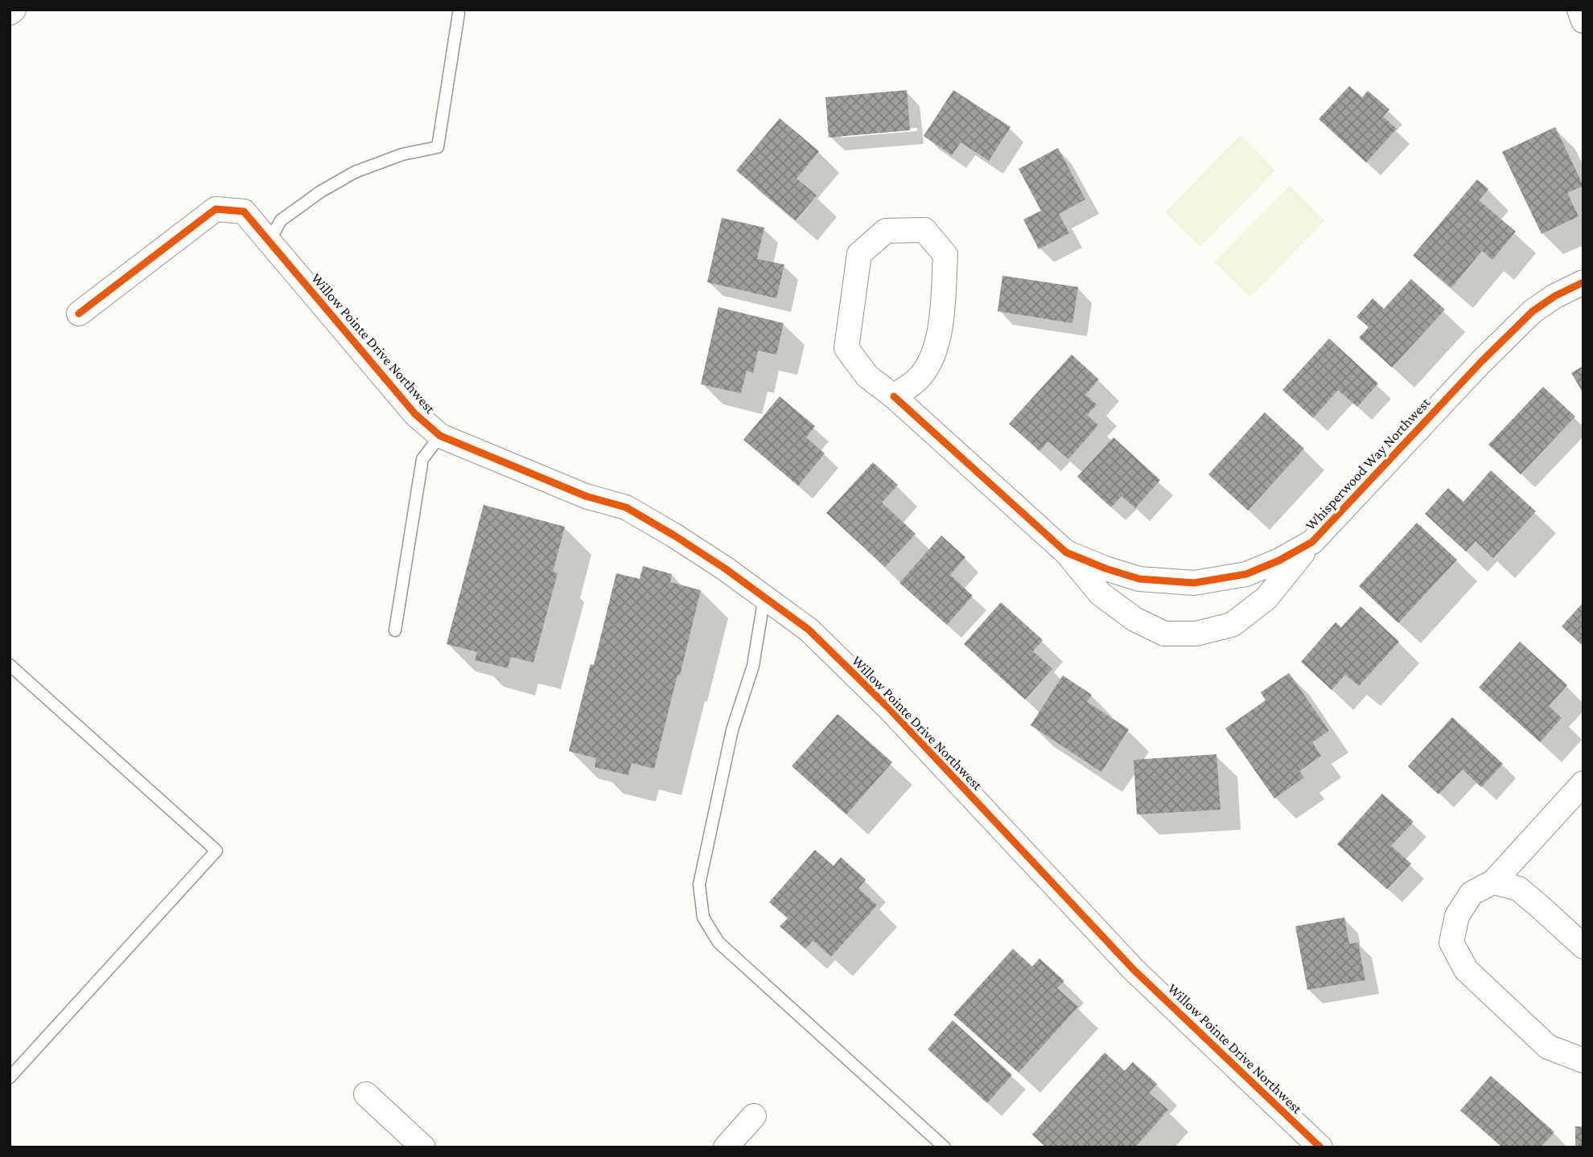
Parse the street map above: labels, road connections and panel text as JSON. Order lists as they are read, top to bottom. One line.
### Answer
{"streets":{"street":["Willow Pointe Drive Northwest","Whisperwood Way Northwest"]}}
